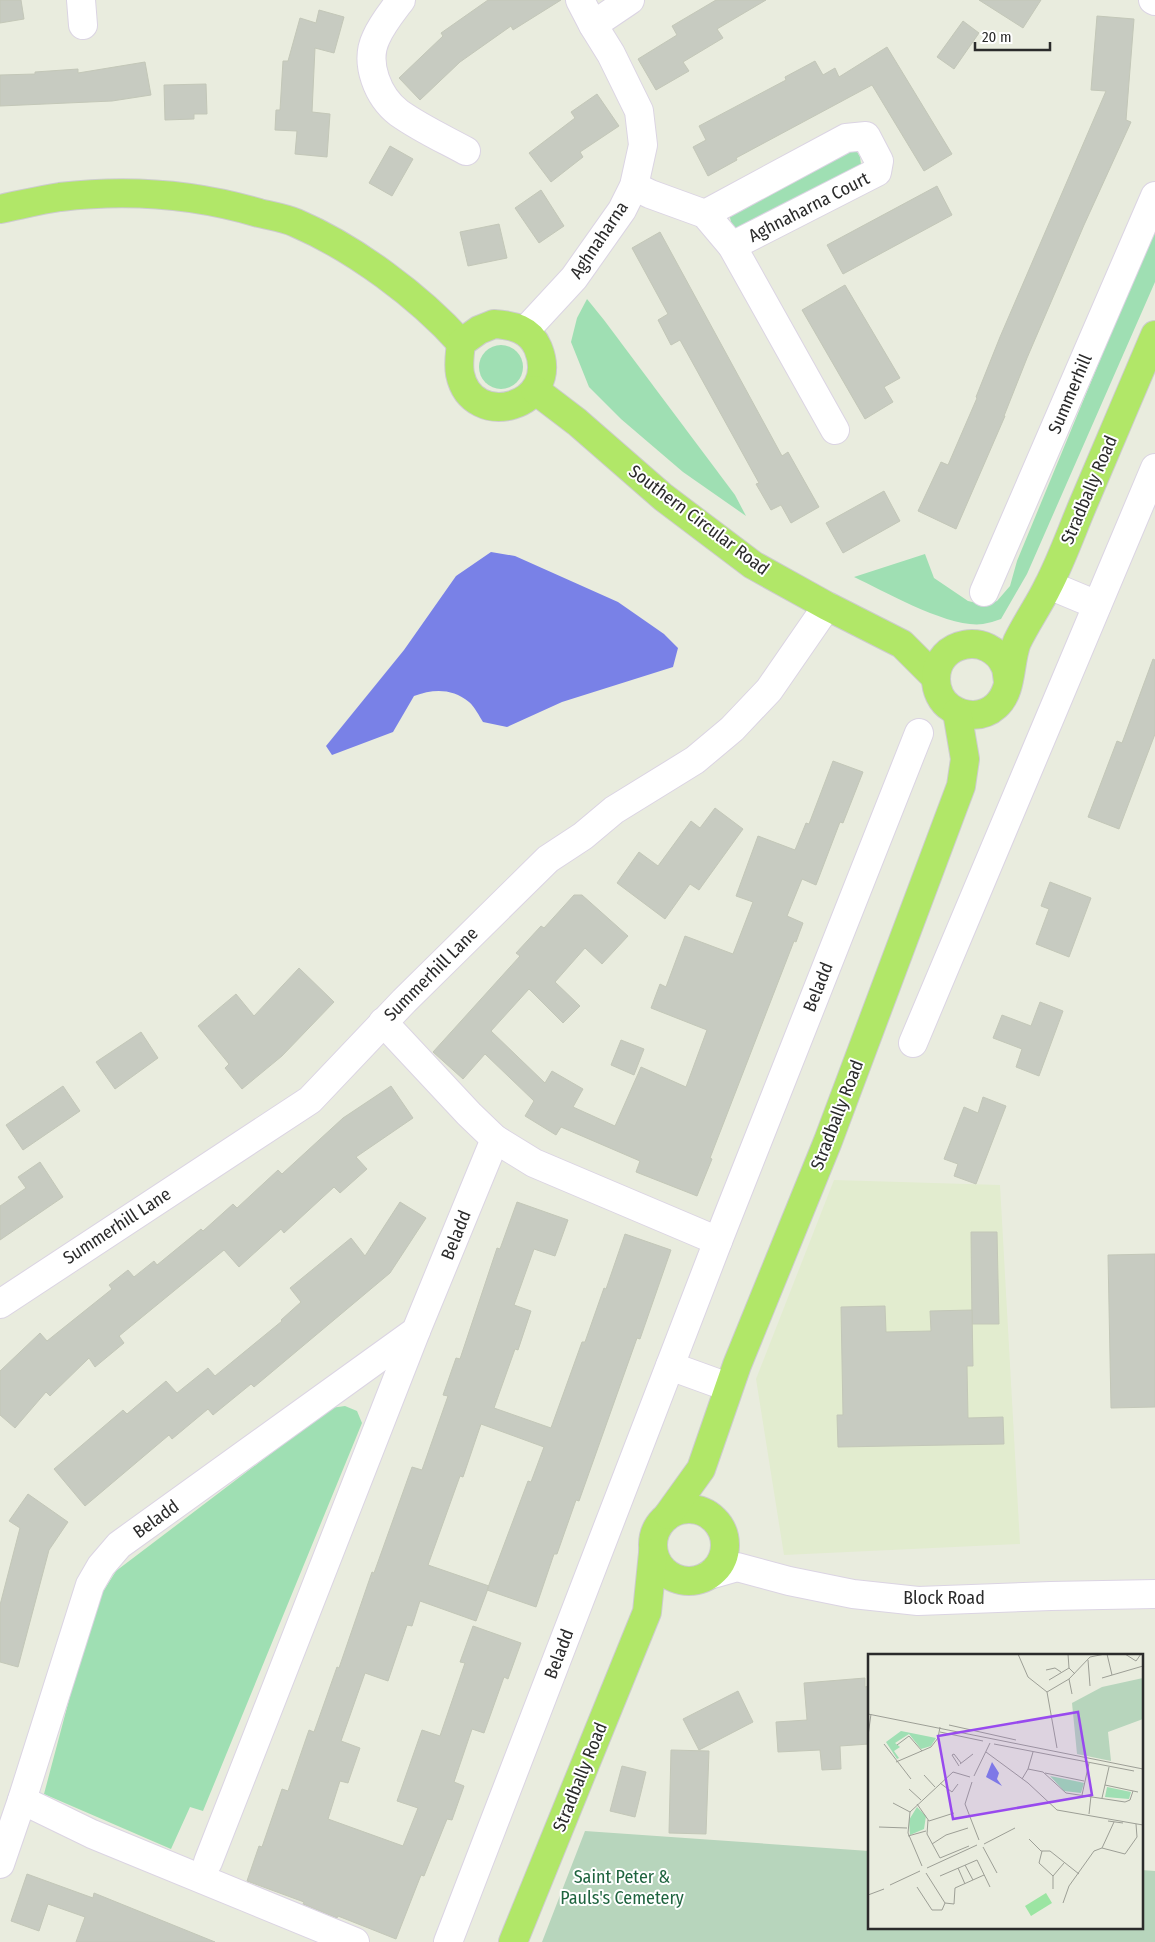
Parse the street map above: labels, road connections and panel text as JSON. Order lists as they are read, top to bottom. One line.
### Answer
{"streets":{"main road":["Stradbally Road","Southern Circular Road"],"street":["Aghnaharna Court","Aghnaharna","Summerhill","Summerhill Lane","Beladd","Block Road"]},"crossings":[["Aghnaharna Court","Aghnaharna"],["Aghnaharna","Southern Circular Road"],["Stradbally Road","Southern Circular Road"],["Stradbally Road","Block Road"],["Southern Circular Road","Summerhill Lane"]],"parks":["Saint Peter & Pauls's Cemetery"],"scale_bar":"20 m"}
